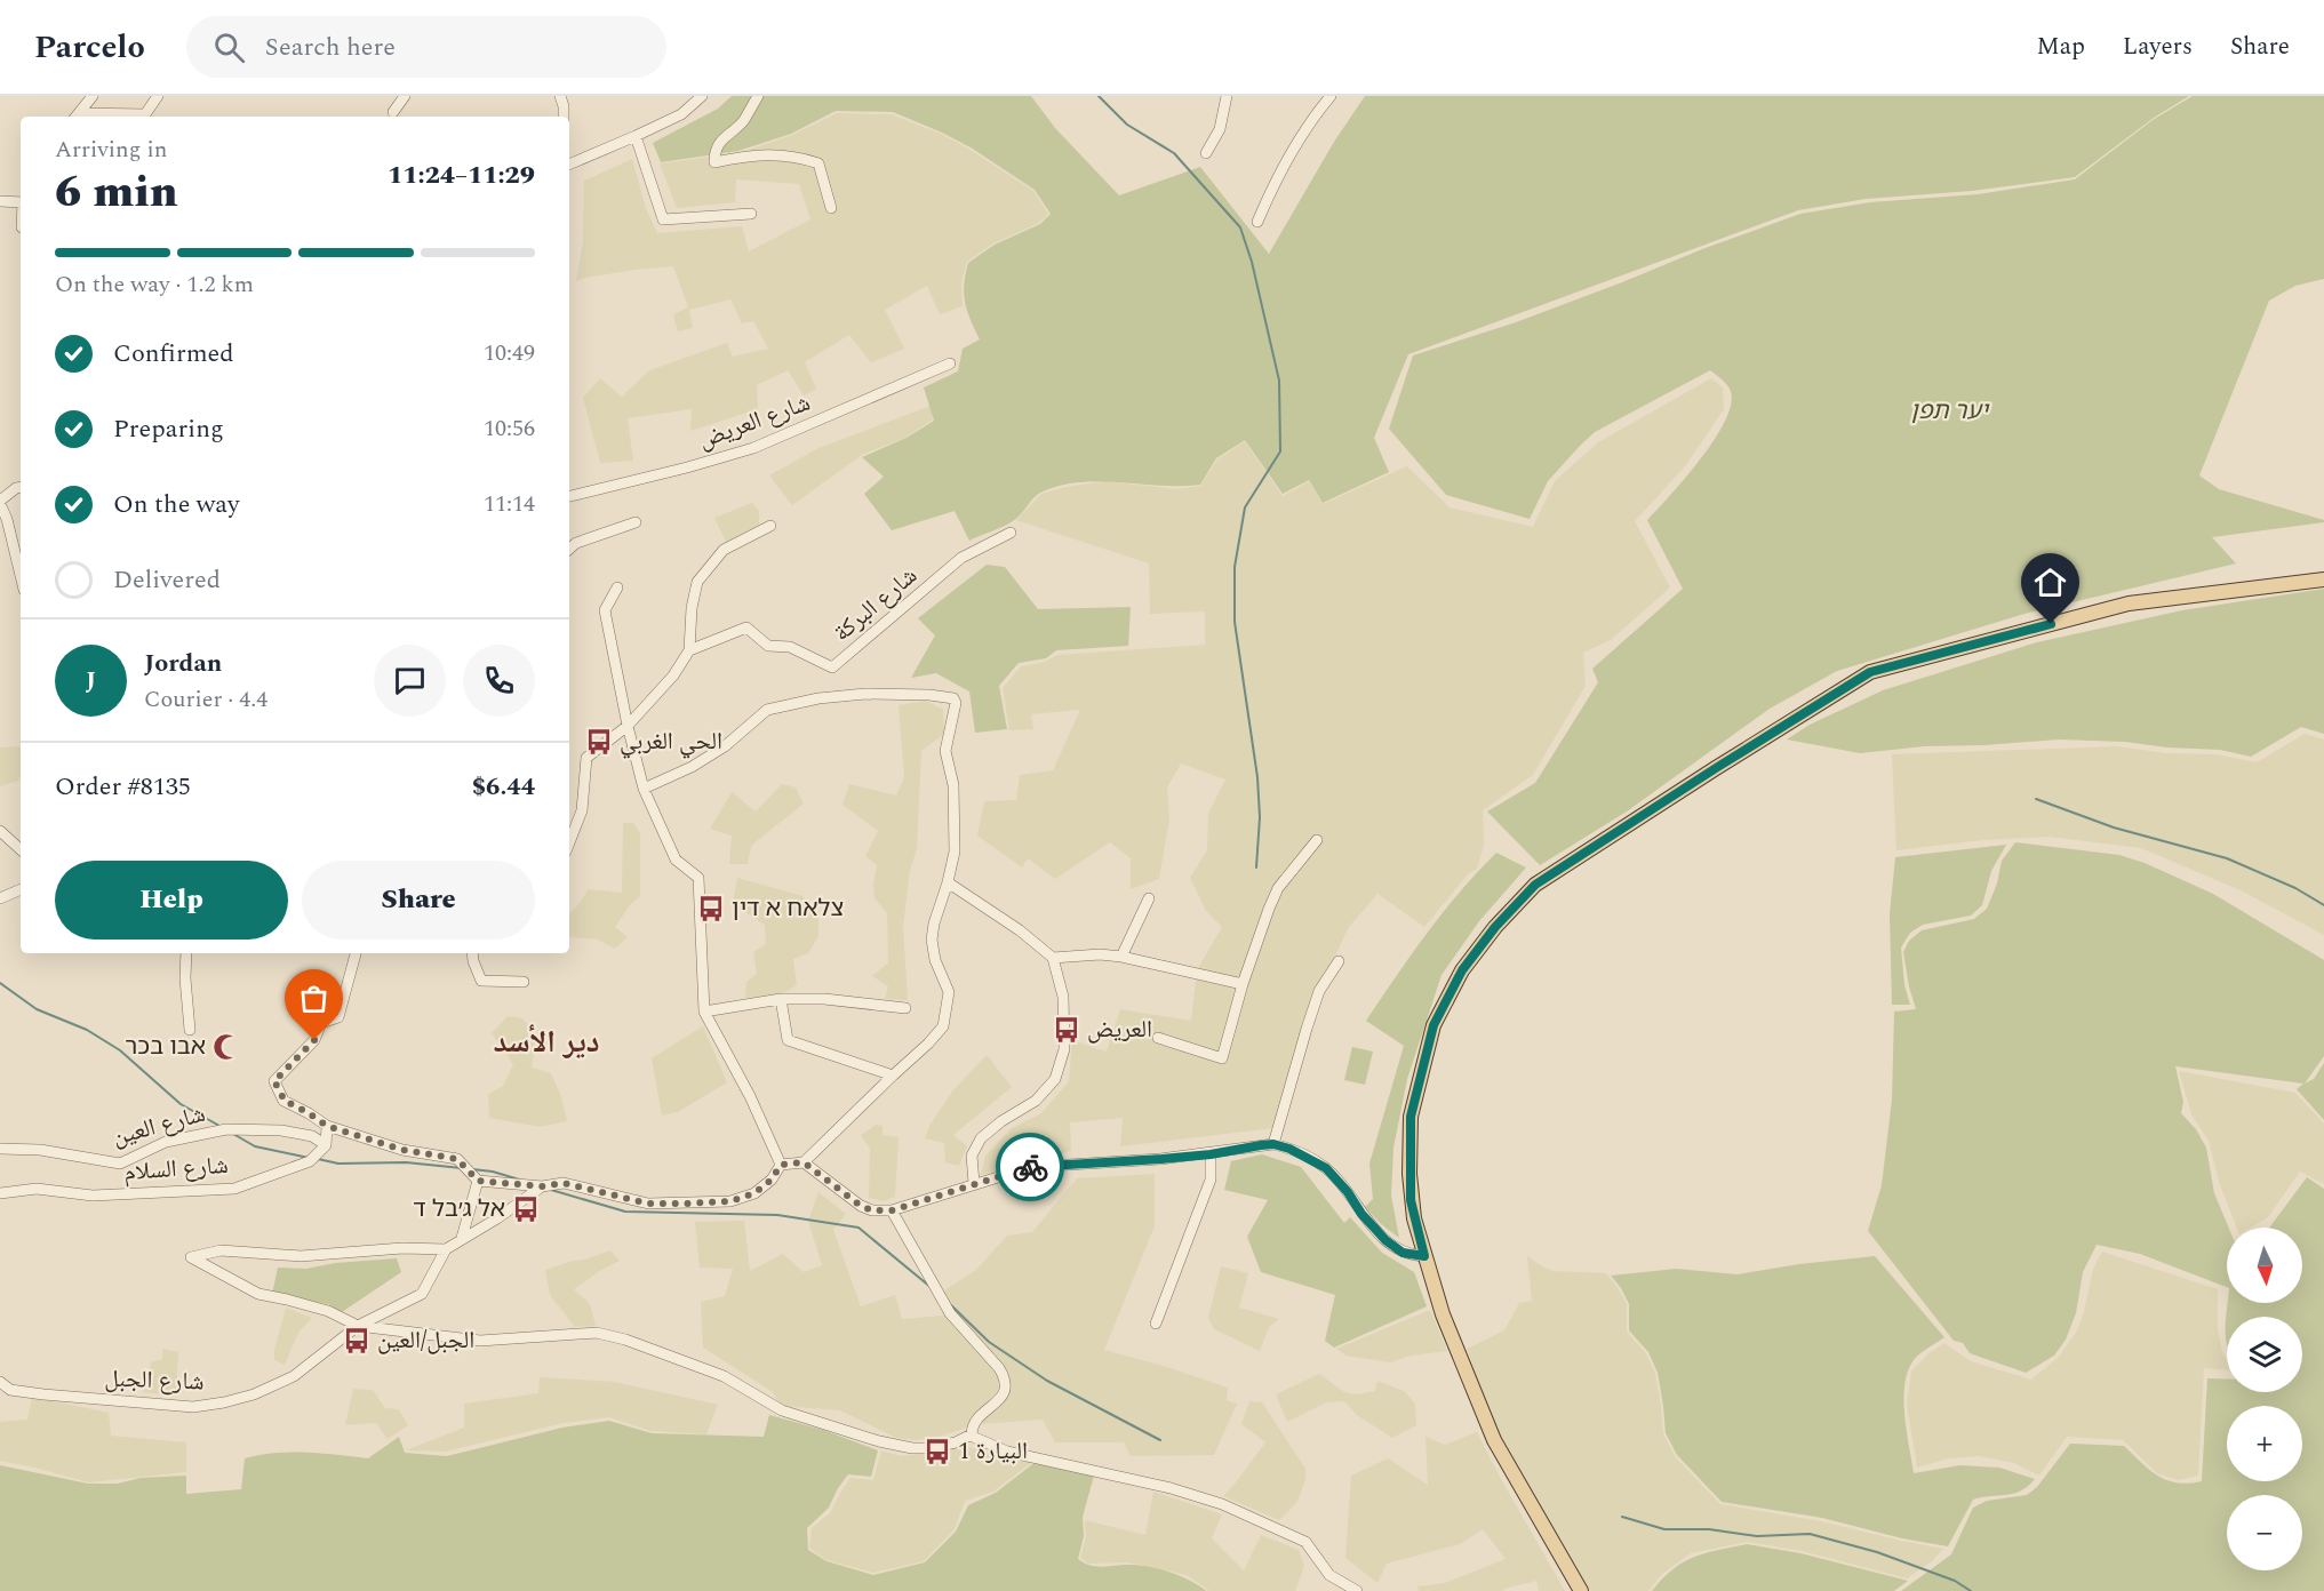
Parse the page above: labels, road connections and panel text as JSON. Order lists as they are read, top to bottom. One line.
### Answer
{"streets":{"street":["شارع العريض","شارع البركة","شارع العين","شارع السلام","شارع الجبل"]},"crossings":[["شارع العين","شارع السلام"]],"districts":["دير الأسد"],"parks":["יער תפן"],"places":{"bus stop":["الحي الغربي","צלאח א דין","العريض","אל ג׳בל ד","الجبل/العين","البيارة 1"],"mosque":["אבו בכר"]},"north":"bottom","page":{"header":"Parcelo","search":"Search here","nav":["Map","Layers","Share"],"heading":["6 min","Arriving in","11:24–11:29"],"panel":["Jordan","Courier · 4.4","Order #8135","$6.44"],"bar":"On the way · 1.2 km","list":[["Confirmed","10:49"],["Preparing","10:56"],["On the way","11:14"],"Delivered"],"round":"J","buttons":["Help","Share"],"map_buttons":["+","−"]}}
